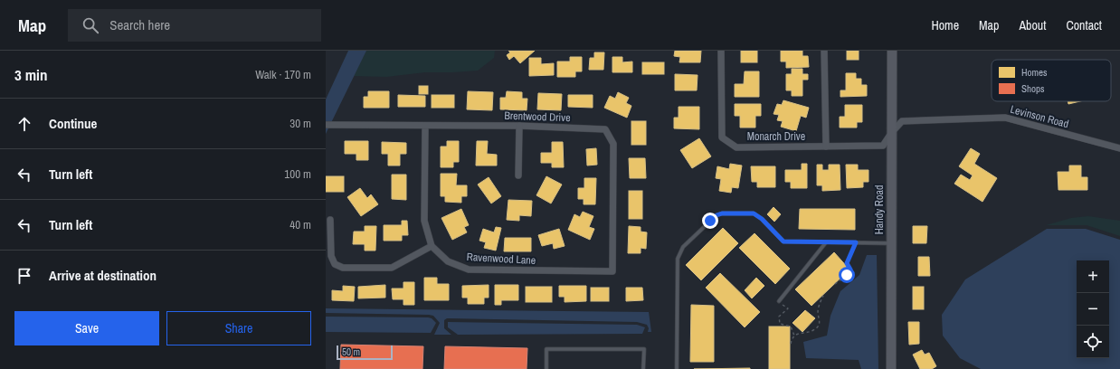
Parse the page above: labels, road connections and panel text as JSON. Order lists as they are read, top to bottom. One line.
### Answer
{"streets":{"street":["Brentwood Drive","Levinson Road","Monarch Drive","Handy Road","Ravenwood Lane"]},"crossings":[["Brentwood Drive","Ravenwood Lane"],["Levinson Road","Monarch Drive"],["Levinson Road","Handy Road"],["Monarch Drive","Handy Road"]],"legend":["Homes","Shops"],"scale_bar":"50 m","page":{"header":"Map","search":"Search here","nav":["Home","Map","About","Contact"],"heading":["3 min","Walk · 170 m"],"list":[["Continue","30 m"],["Turn left","100 m"],["Turn left","40 m"],"Arrive at destination"],"map_buttons":["+","−"],"buttons":["Save","Share"],"scale":"50 m"}}
